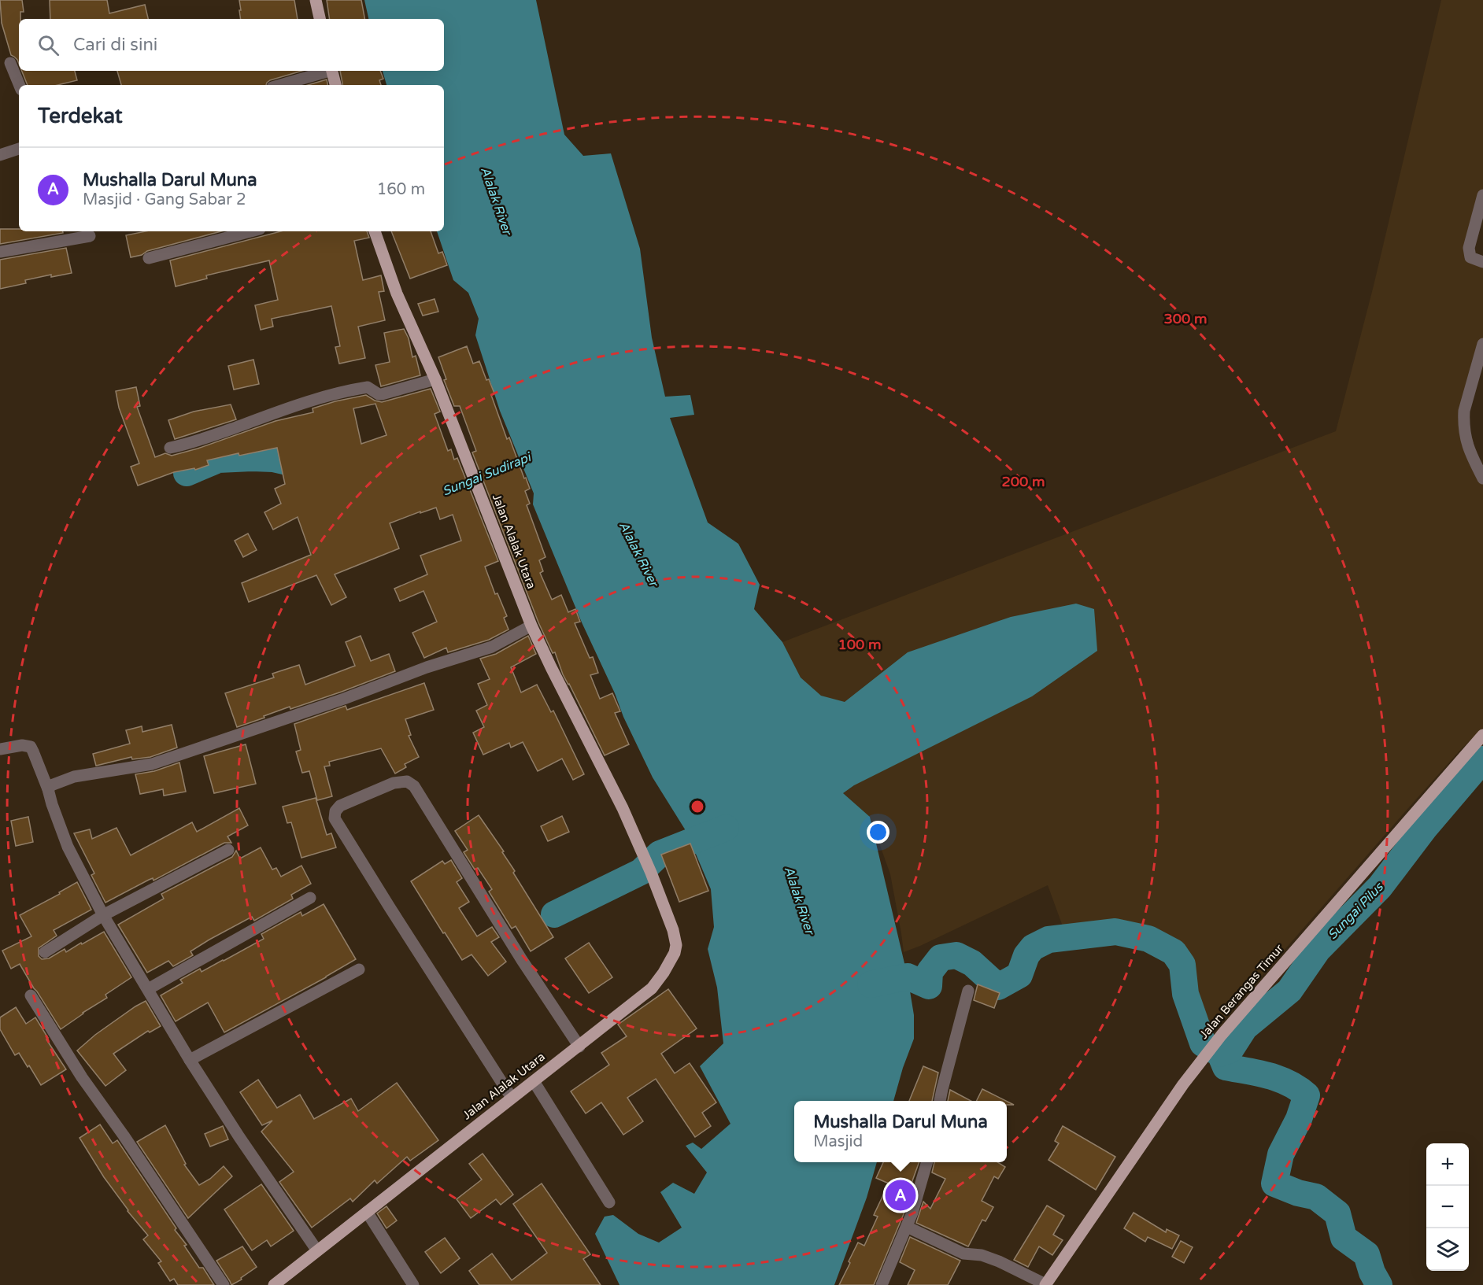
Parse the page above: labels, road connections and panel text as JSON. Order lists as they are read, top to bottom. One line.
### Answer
{"streets":{"main road":["Jalan Alalak Utara","Jalan Berangas Timur"]},"water":["Alalak River","Sungai Sudirapi","Sungai Pilus"],"page":{"search":"Cari di sini","heading":"Terdekat","list":[{"mark":"A","name":"Mushalla Darul Muna","note":"Masjid · Gang Sabar 2","value":"160 m"}],"popup":["Mushalla Darul Muna","Masjid"],"map_buttons":["+","−"],"pins":"A"},"rings":["300 m","200 m","100 m"]}
